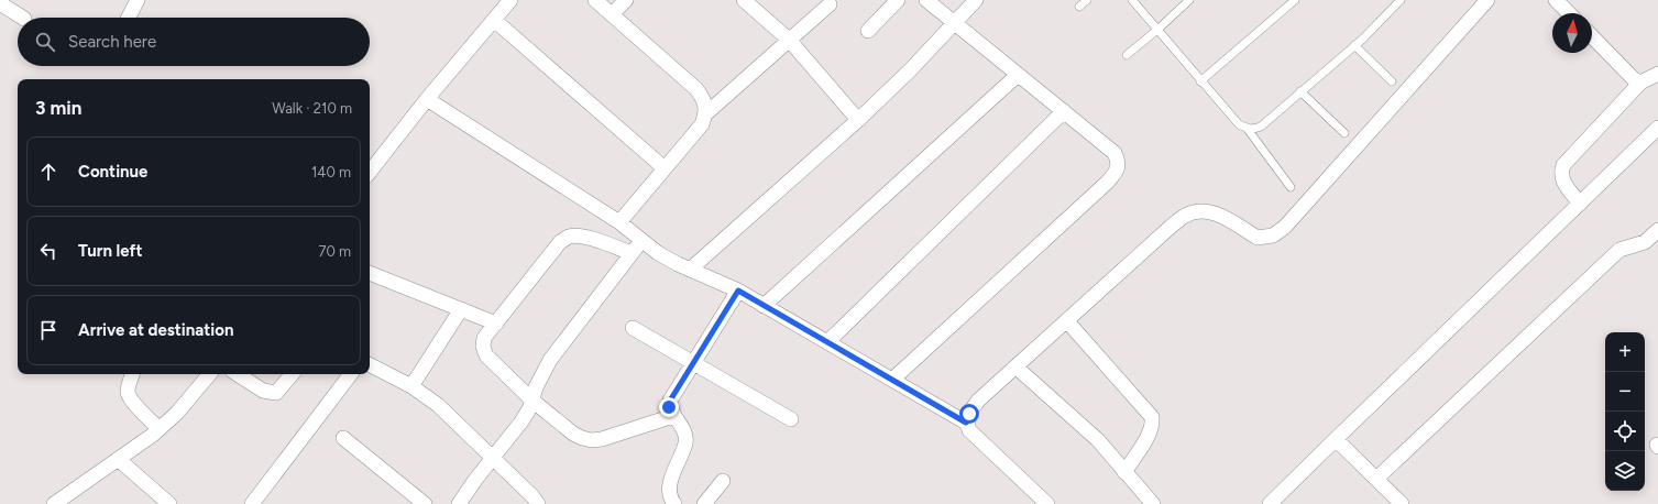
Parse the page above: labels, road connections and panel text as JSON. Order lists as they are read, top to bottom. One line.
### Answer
{"north":"top","page":{"search":"Search here","heading":["3 min","Walk · 210 m"],"list":[["Continue","140 m"],["Turn left","70 m"],"Arrive at destination"],"map_buttons":["+","−"]}}
